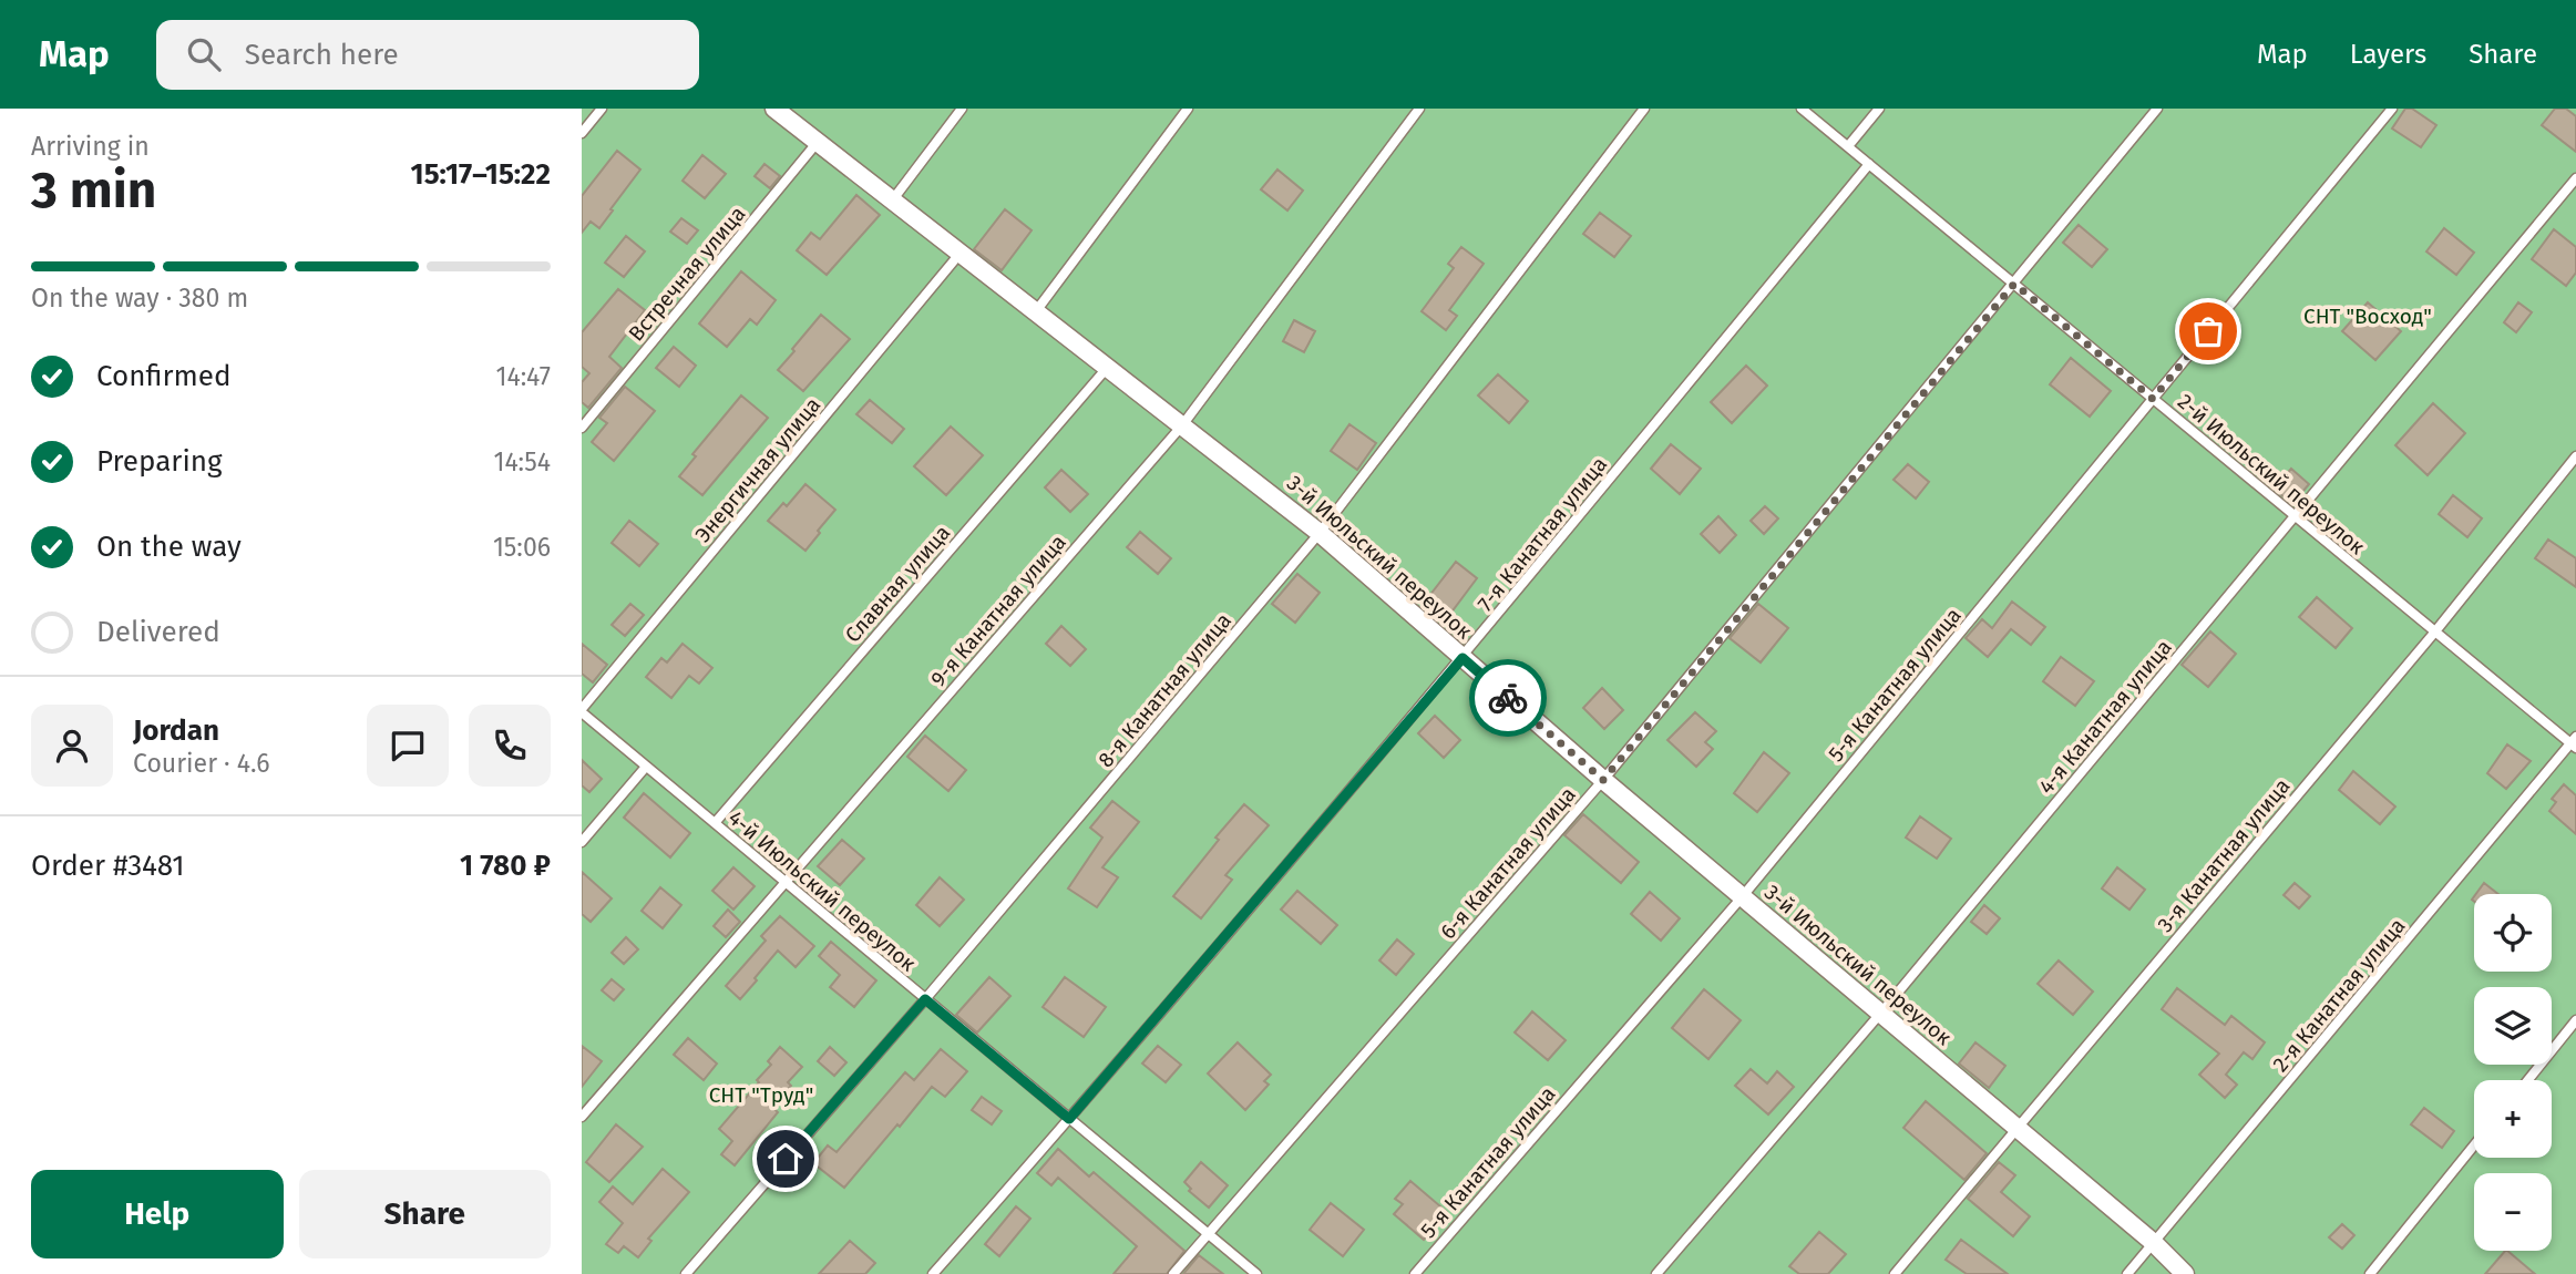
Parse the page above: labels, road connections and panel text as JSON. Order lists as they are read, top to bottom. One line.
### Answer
{"streets":{"street":["3-й Июльский переулок"],"lane":["Встречная улица","Энергичная улица","2-й Июльский переулок","7-я Канатная улица","Славная улица","9-я Канатная улица","5-я Канатная улица","8-я Канатная улица","4-я Канатная улица","3-я Канатная улица","6-я Канатная улица","4-й Июльский переулок","2-я Канатная улица"]},"crossings":[["Встречная улица","3-й Июльский переулок"],["Энергичная улица","3-й Июльский переулок"],["Энергичная улица","4-й Июльский переулок"],["2-й Июльский переулок","7-я Канатная улица"],["2-й Июльский переулок","5-я Канатная улица"],["2-й Июльский переулок","4-я Канатная улица"],["2-й Июльский переулок","3-я Канатная улица"],["2-й Июльский переулок","6-я Канатная улица"],["2-й Июльский переулок","2-я Канатная улица"],["7-я Канатная улица","3-й Июльский переулок"],["7-я Канатная улица","4-й Июльский переулок"],["3-й Июльский переулок","Славная улица"],["3-й Июльский переулок","9-я Канатная улица"],["3-й Июльский переулок","5-я Канатная улица"],["3-й Июльский переулок","8-я Канатная улица"],["3-й Июльский переулок","4-я Канатная улица"],["3-й Июльский переулок","3-я Канатная улица"],["3-й Июльский переулок","6-я Канатная улица"],["3-й Июльский переулок","2-я Канатная улица"],["Славная улица","4-й Июльский переулок"],["9-я Канатная улица","4-й Июльский переулок"],["8-я Канатная улица","4-й Июльский переулок"],["6-я Канатная улица","4-й Июльский переулок"]],"parks":["СНТ \"Восход\"","СНТ \"Труд\""],"page":{"header":"Map","search":"Search here","nav":["Map","Layers","Share"],"heading":["3 min","Arriving in","15:17–15:22"],"panel":["Jordan","Courier · 4.6","Order #3481","1 780 ₽"],"bar":"On the way · 380 m","list":[["Confirmed","14:47"],["Preparing","14:54"],["On the way","15:06"],"Delivered"],"map_buttons":["+","−"],"buttons":["Help","Share"]}}
